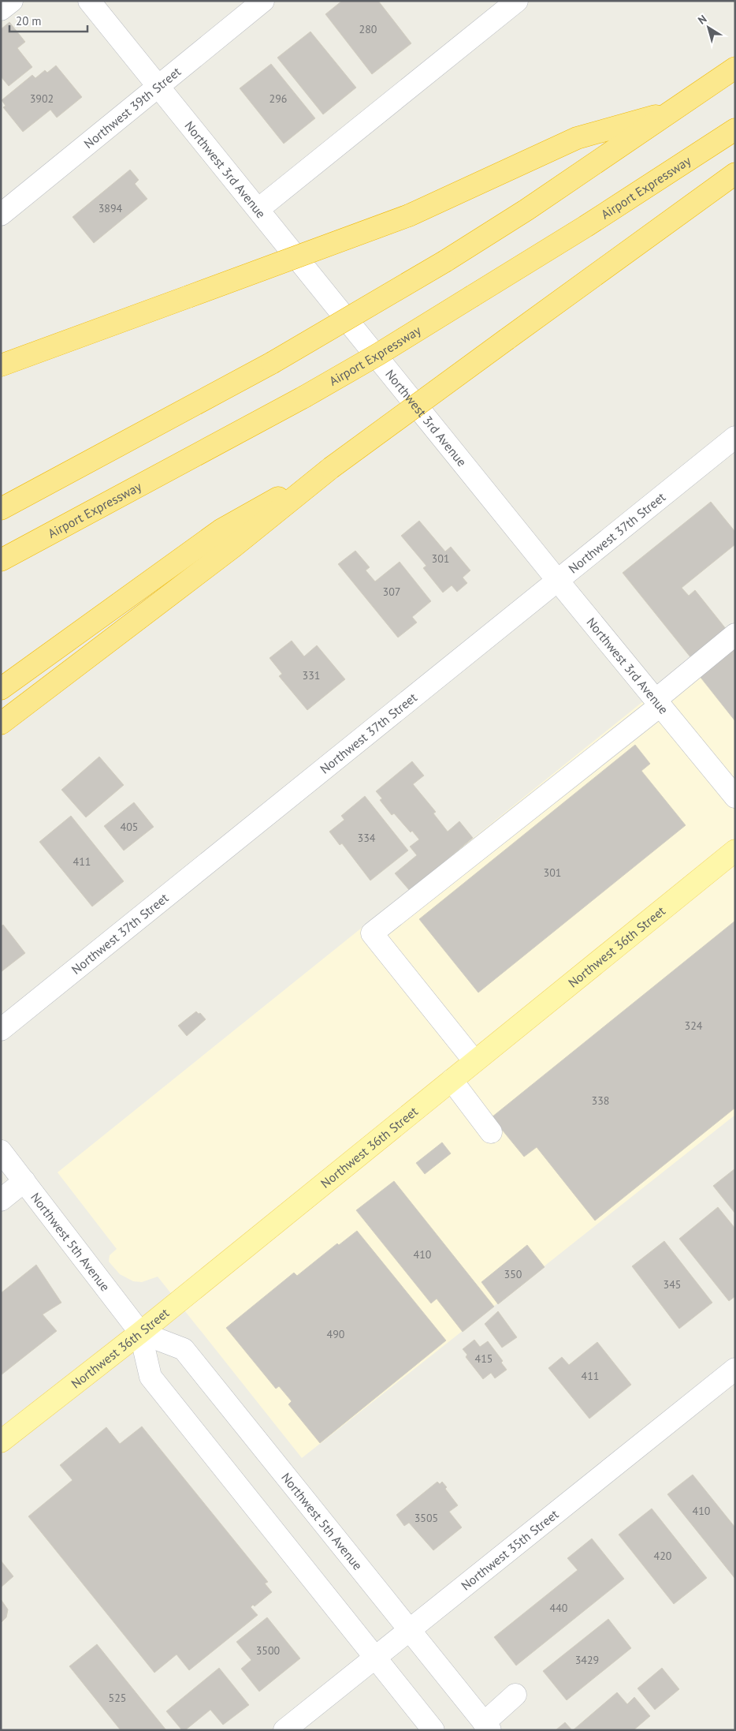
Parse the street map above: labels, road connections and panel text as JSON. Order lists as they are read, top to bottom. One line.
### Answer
{"streets":{"highway":["Airport Expressway"],"main road":["Northwest 36th Street"],"street":["Northwest 39th Street","Northwest 3rd Avenue","Northwest 37th Street","Northwest 5th Avenue","Northwest 35th Street"]},"crossings":[["Northwest 39th Street","Northwest 3rd Avenue"],["Northwest 3rd Avenue","Northwest 37th Street"],["Northwest 36th Street","Northwest 5th Avenue"],["Northwest 5th Avenue","Northwest 35th Street"]],"house_numbers":["280","3902","296","3894","301","307","331","405","334","411","301","324","338","410","350","345","490","415","411","410","3505","420","440","3500","3429","525"],"scale_bar":"20 m","north":"top left"}
